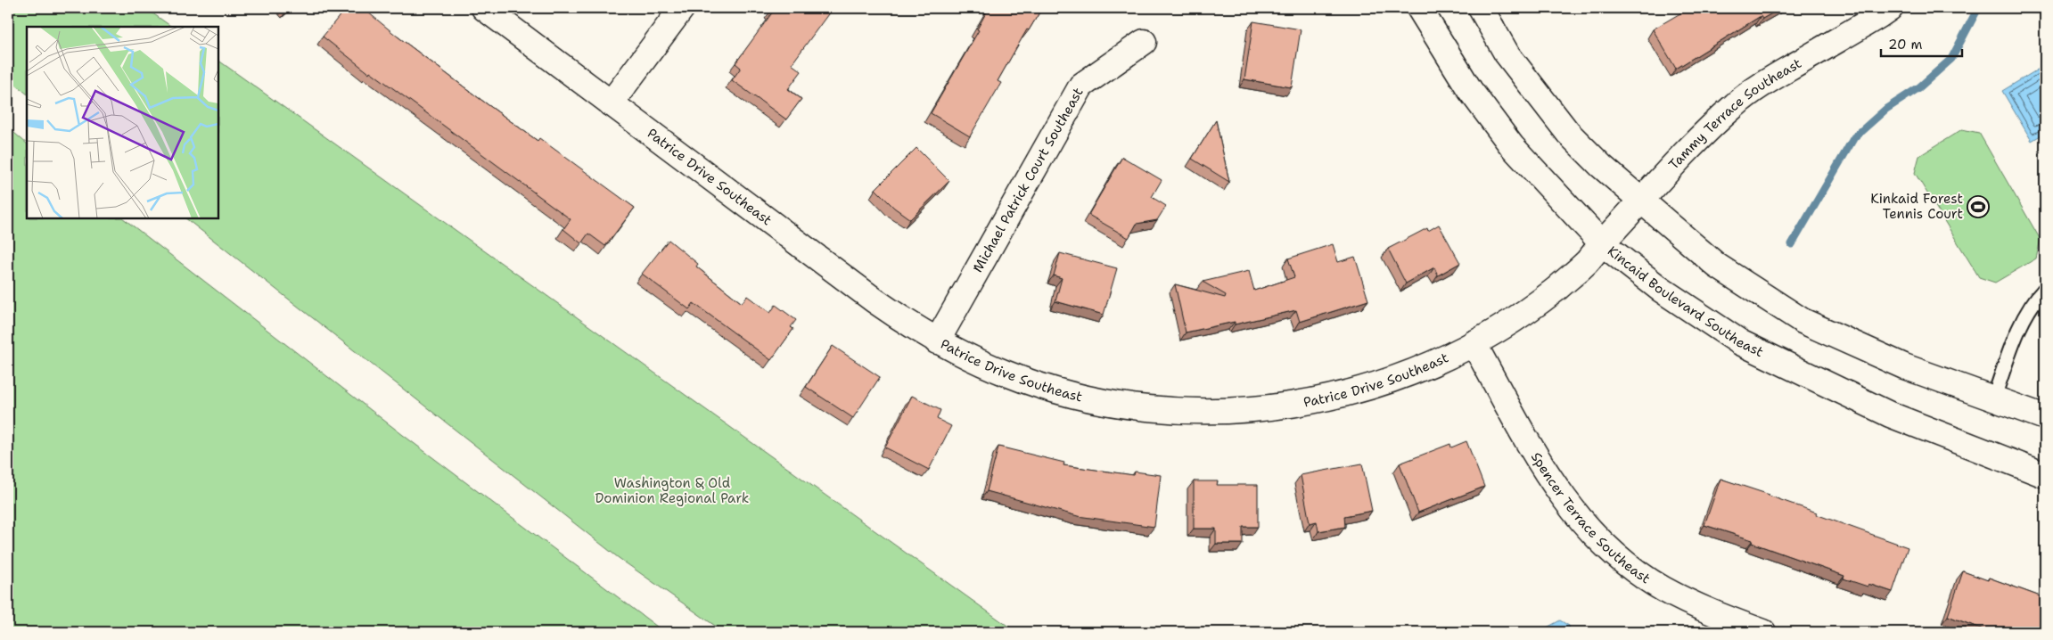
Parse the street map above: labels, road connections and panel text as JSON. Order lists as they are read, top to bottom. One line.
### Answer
{"streets":{"street":["Tammy Terrace Southeast","Patrice Drive Southeast","Michael Patrick Court Southeast","Kincaid Boulevard Southeast","Spencer Terrace Southeast"]},"crossings":[["Tammy Terrace Southeast","Patrice Drive Southeast"],["Tammy Terrace Southeast","Kincaid Boulevard Southeast"],["Patrice Drive Southeast","Michael Patrick Court Southeast"],["Patrice Drive Southeast","Kincaid Boulevard Southeast"],["Patrice Drive Southeast","Spencer Terrace Southeast"]],"parks":["Washington & Old Dominion Regional Park"],"places":{"sports":["Kinkaid Forest Tennis Court"]},"scale_bar":"20 m"}
